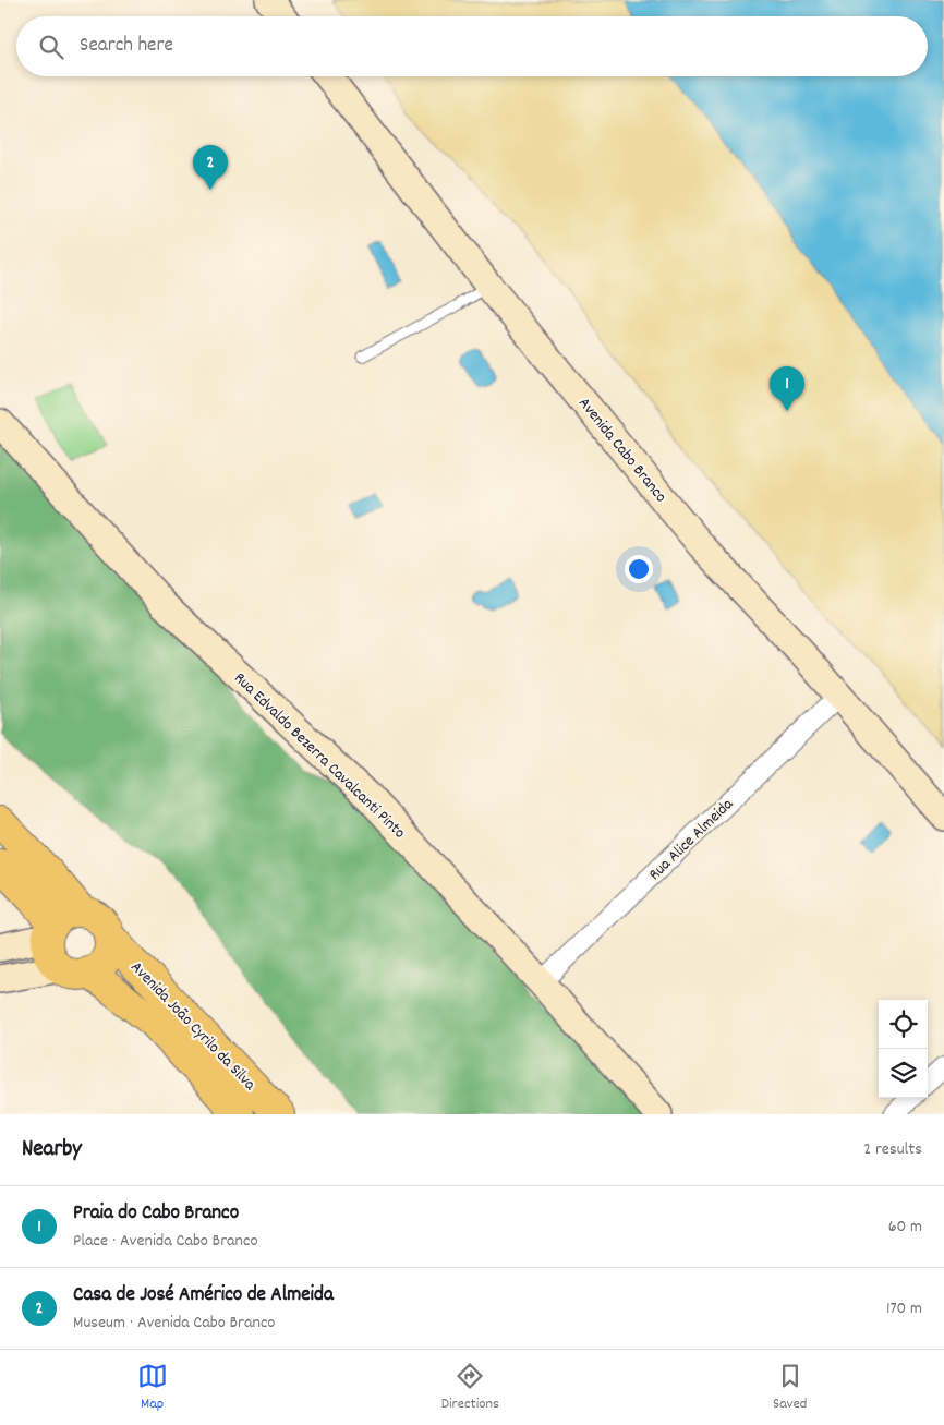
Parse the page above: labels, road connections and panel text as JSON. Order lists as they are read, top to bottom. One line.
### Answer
{"streets":{"main road":["Avenida Cabo Branco","Rua Edvaldo Bezerra Cavalcanti Pinto","Avenida João Cyrilo da Silva"],"street":["Rua Alice Almeida"]},"crossings":[["Avenida Cabo Branco","Rua Alice Almeida"],["Rua Edvaldo Bezerra Cavalcanti Pinto","Rua Alice Almeida"]],"page":{"search":"Search here","pins":["2","1"],"heading":["Nearby","2 results"],"list":[{"mark":"1","name":"Praia do Cabo Branco","note":"Place · Avenida Cabo Branco","value":"60 m"},{"mark":"2","name":"Casa de José Américo de Almeida","note":"Museum · Avenida Cabo Branco","value":"170 m"}],"nav":["Map","Directions","Saved"]}}
